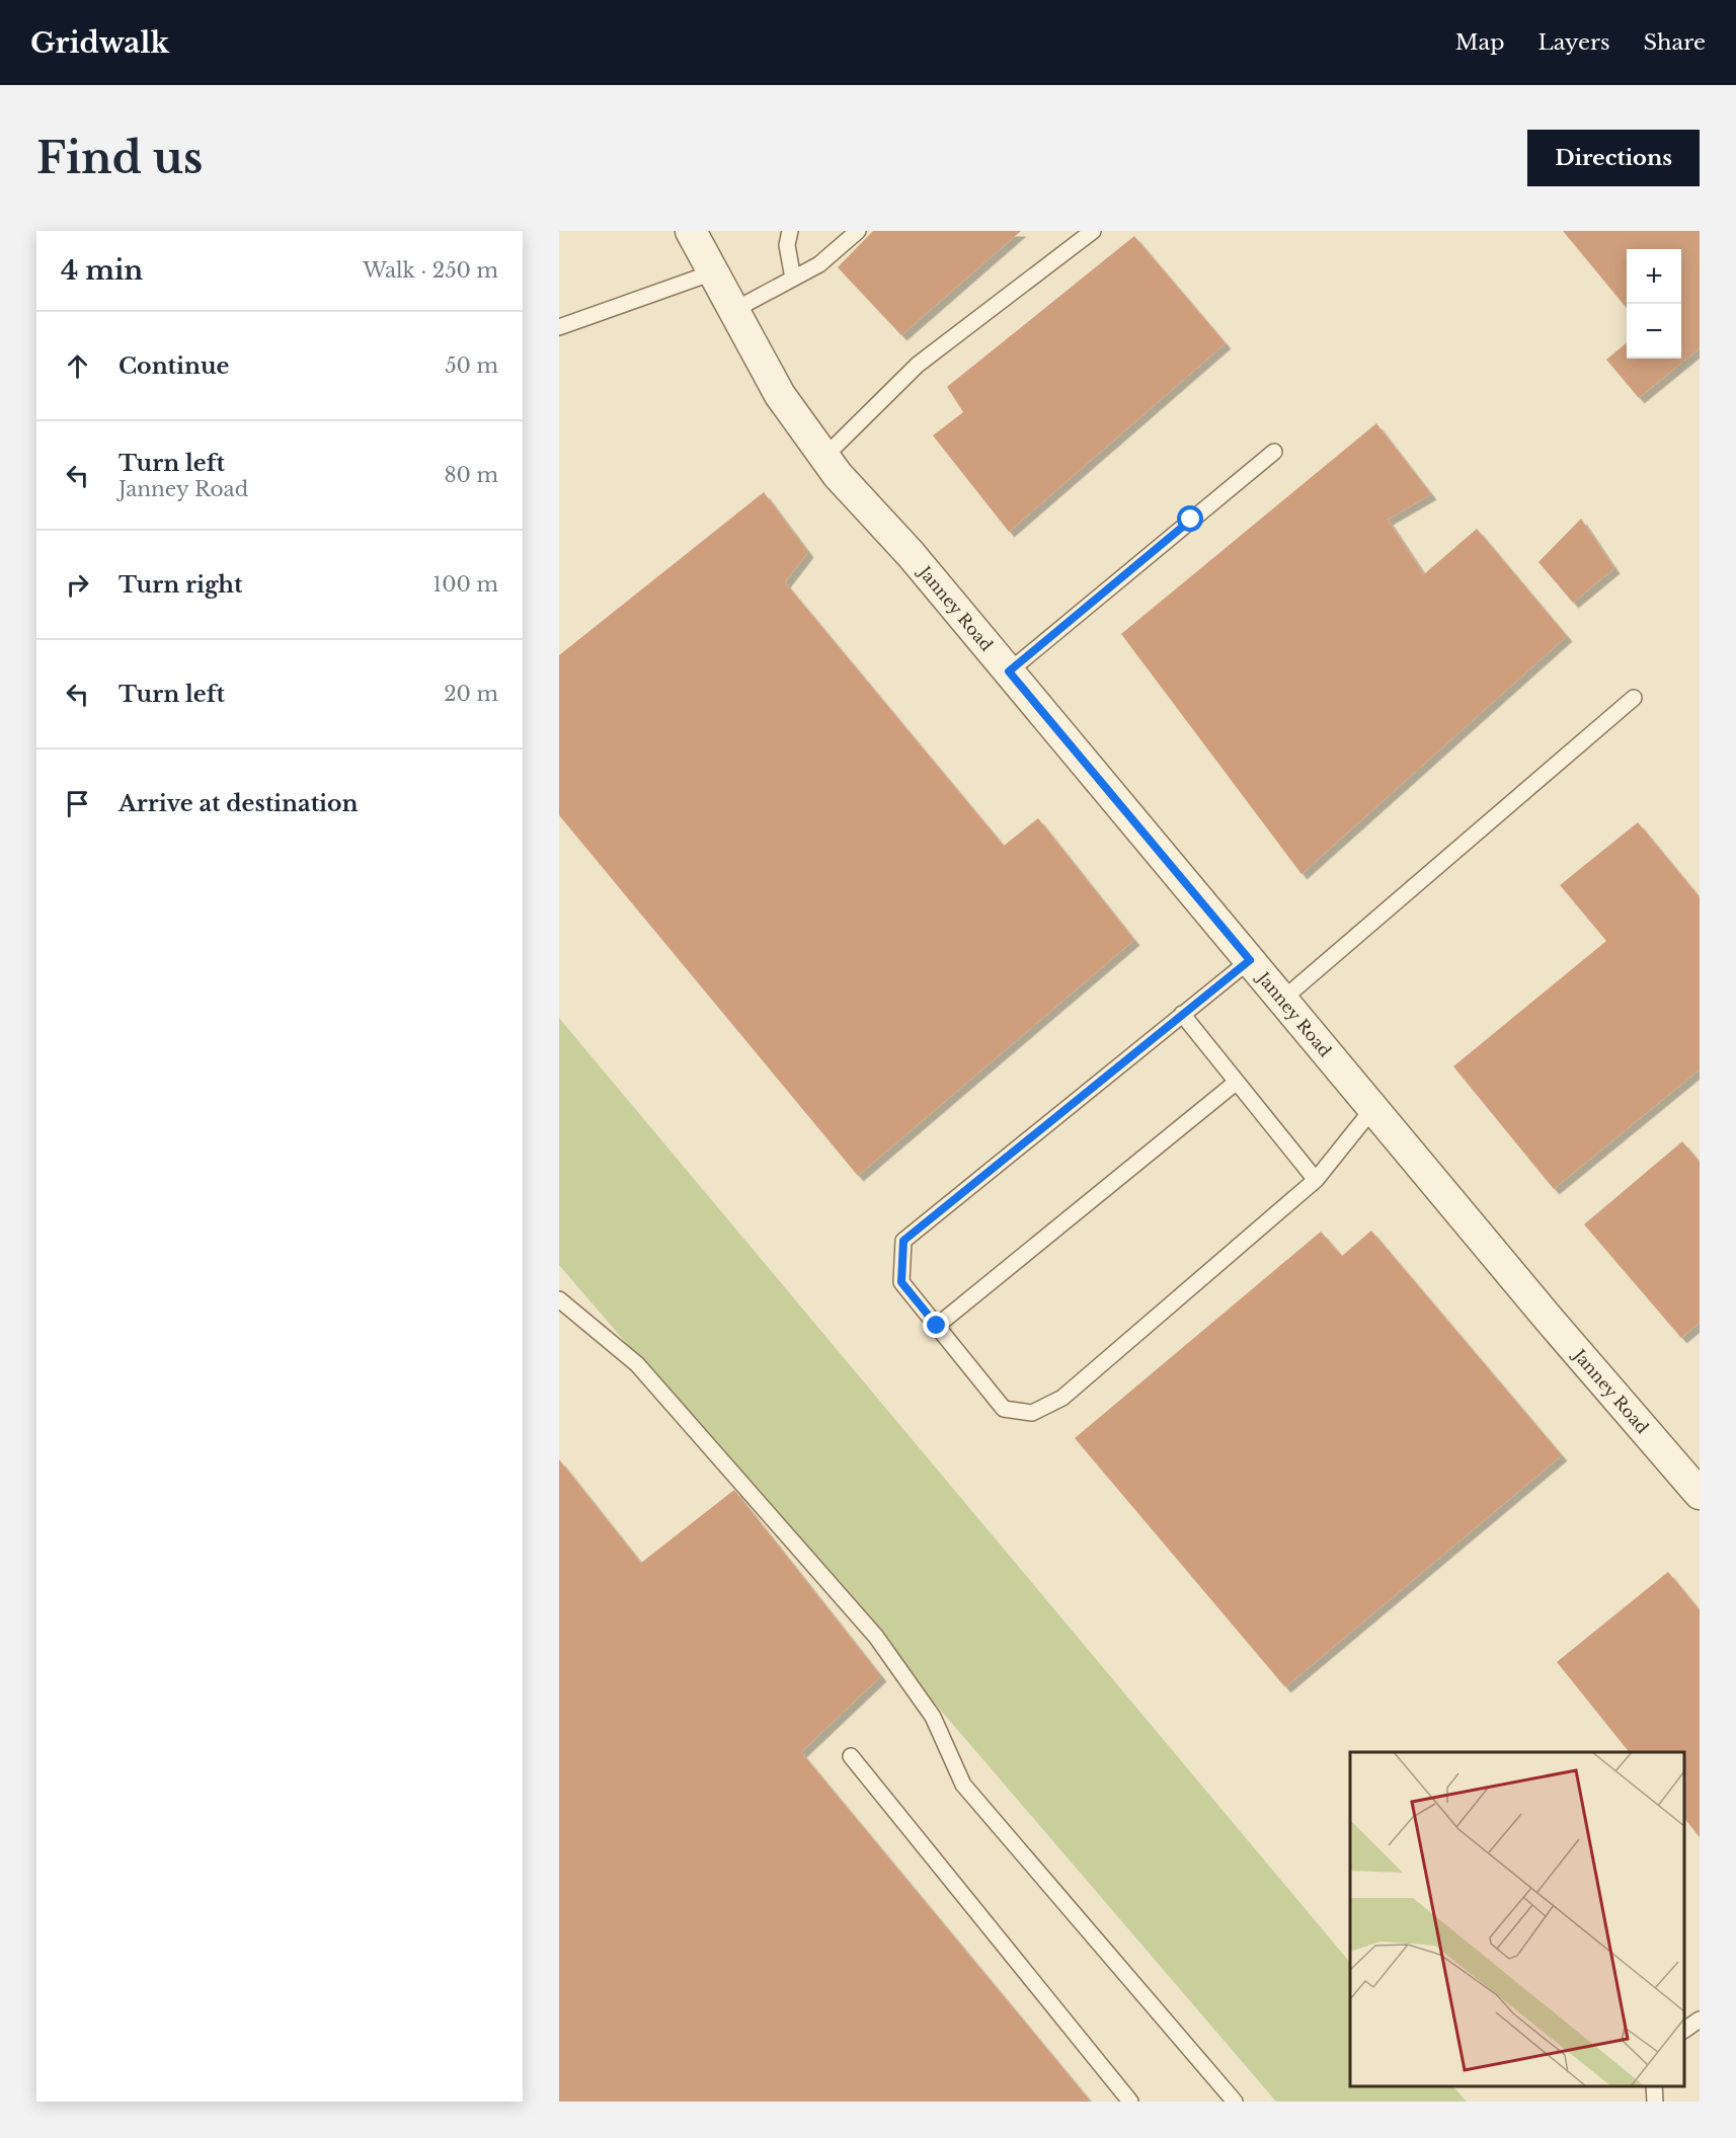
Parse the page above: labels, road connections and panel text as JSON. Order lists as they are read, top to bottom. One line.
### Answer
{"streets":{"street":["Janney Road"]},"page":{"header":"Gridwalk","nav":["Map","Layers","Share"],"buttons":"Directions","title":"Find us","heading":["4 min","Walk · 250 m"],"map_buttons":["+","−"],"list":[["Continue","50 m"],["Turn left","Janney Road","80 m"],["Turn right","100 m"],["Turn left","20 m"],"Arrive at destination"]}}
